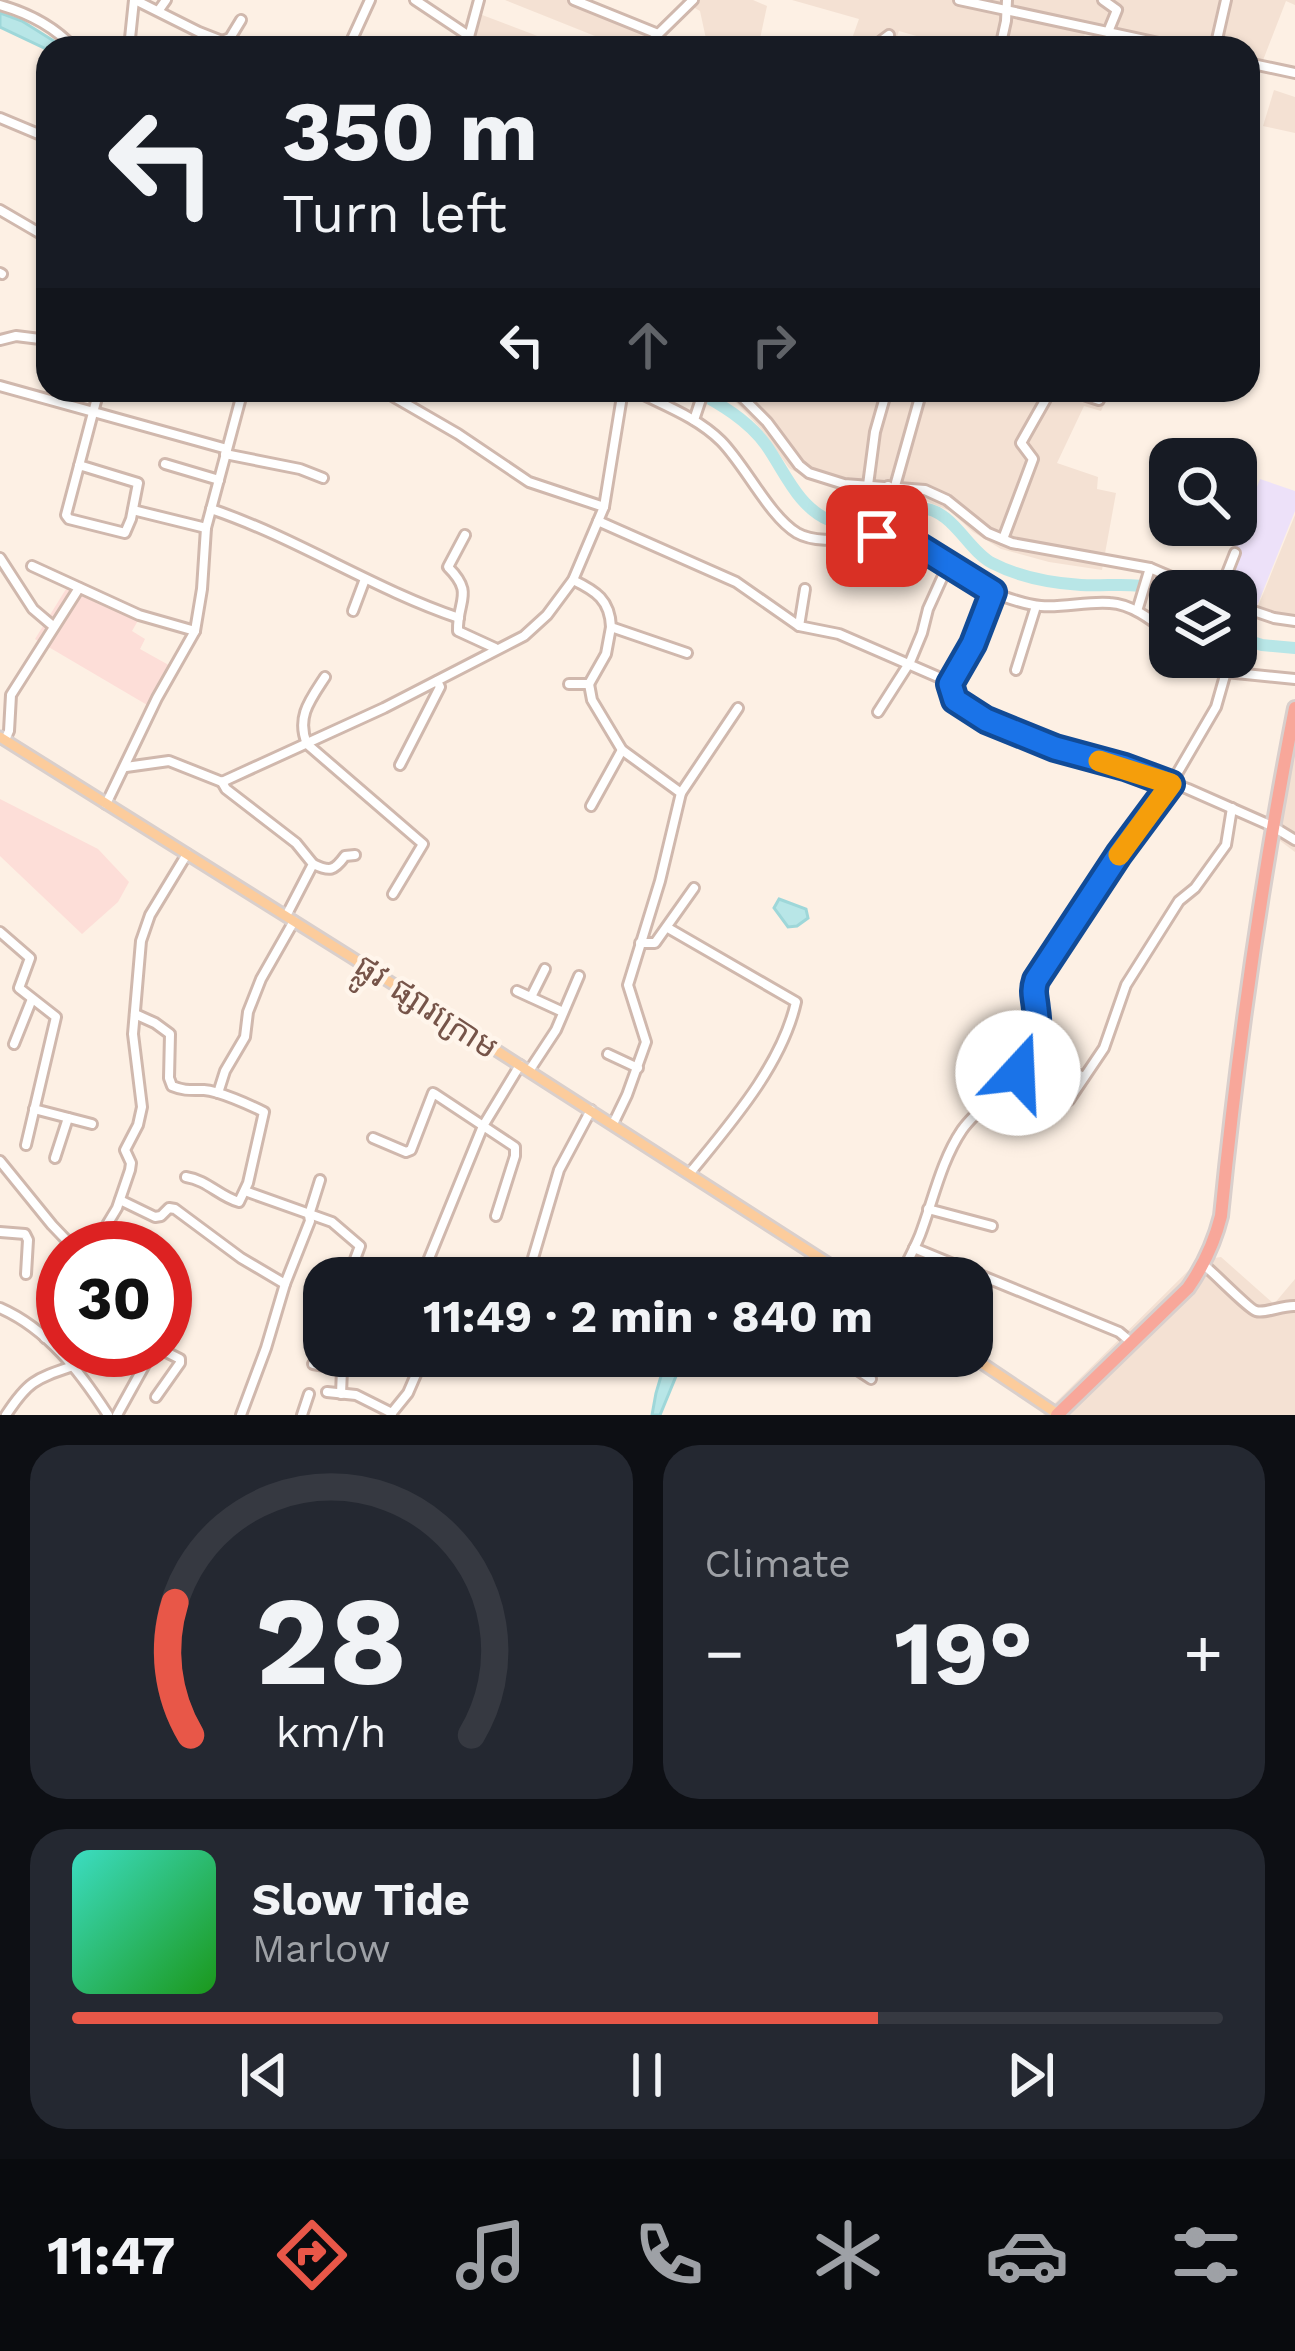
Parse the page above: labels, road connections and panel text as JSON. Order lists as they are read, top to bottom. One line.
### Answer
{"streets":{"main road":["ផ្លូវ ផ្សារក្រោម"]},"page":{"turn":["350 m","Turn left"],"limit":"30","trip":"11:49 · 2 min · 840 m","tile":"Climate","heat":["−","19°","+"],"song":["Slow Tide","Marlow"],"tabs":"11:47","gauge":["28","km/h"]}}
